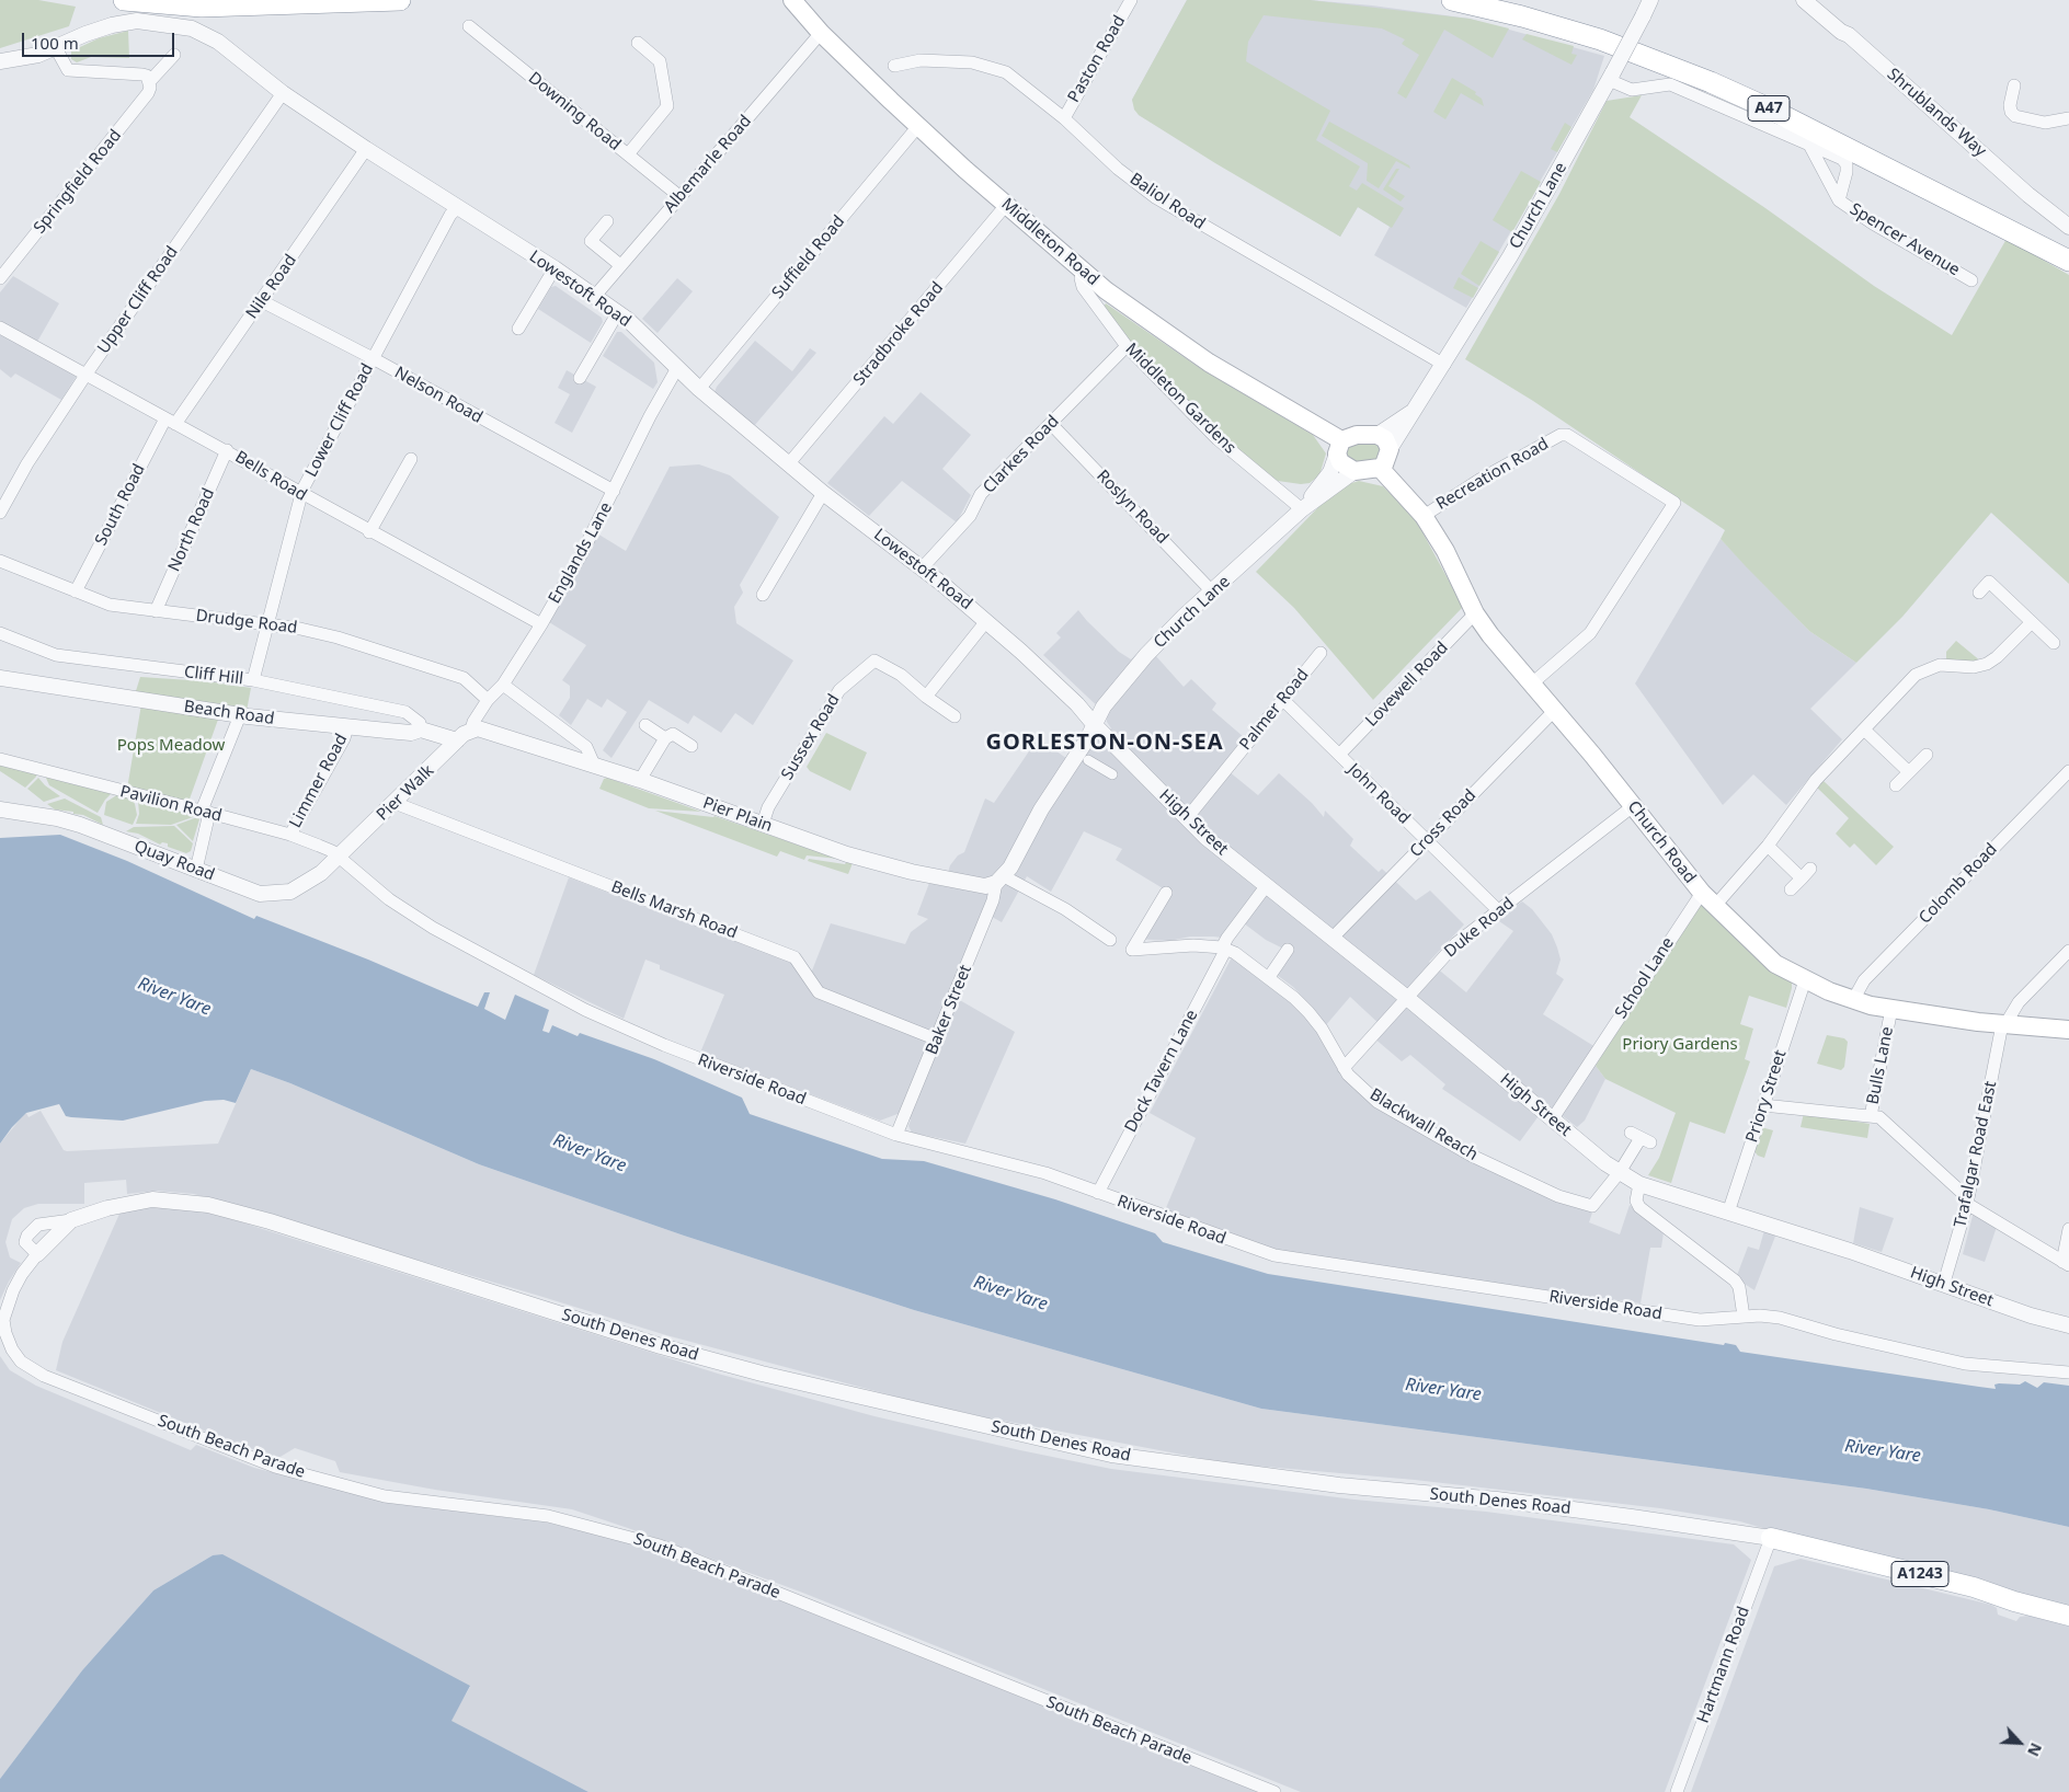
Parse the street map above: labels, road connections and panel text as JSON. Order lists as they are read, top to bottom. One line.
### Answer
{"streets":{"highway":["A47"],"main road":["Church Lane","Middleton Road","Church Road","South Denes Road","A1243"],"street":["Paston Road","Downing Road","Shrublands Way","Albemarle Road","Springfield Road","Baliol Road","Spencer Avenue","Suffield Road","Nile Road","Lowestoft Road","Upper Cliff Road","Stradbroke Road","Nelson Road","Middleton Gardens","Lower Cliff Road","Clarkes Road","Recreation Road","Bells Road","South Road","Roslyn Road","North Road","Englands Lane","Drudge Road","Cliff Hill","Lovewell Road","Palmer Road","Beach Road","Sussex Road","Limmer Road","Pier Walk","John Road","Pavilion Road","Pier Plain","High Street","Cross Road","Quay Road","Colomb Road","Bells Marsh Road","Duke Road","School Lane","Baker Street","Bulls Lane","Dock Tavern Lane","Riverside Road","Priory Street","Blackwall Reach","Trafalgar Road East","South Beach Parade","Hartmann Road"]},"crossings":[["Paston Road","Baliol Road"],["Downing Road","Albemarle Road"],["Albemarle Road","Middleton Road"],["Albemarle Road","Lowestoft Road"],["Baliol Road","Church Lane"],["Church Lane","Spencer Avenue"],["Church Lane","Middleton Road"],["Church Lane","Lowestoft Road"],["Church Lane","Middleton Gardens"],["Church Lane","Roslyn Road"],["Church Lane","High Street"],["Church Lane","Church Road"],["Church Lane","Baker Street"],["Middleton Road","Suffield Road"],["Middleton Road","Stradbroke Road"],["Middleton Road","Middleton Gardens"],["Middleton Road","Church Road"],["Suffield Road","Lowestoft Road"],["Nile Road","Lowestoft Road"],["Nile Road","Nelson Road"],["Nile Road","Bells Road"],["Nile Road","South Road"],["Lowestoft Road","Upper Cliff Road"],["Lowestoft Road","Stradbroke Road"],["Lowestoft Road","Lower Cliff Road"],["Lowestoft Road","Clarkes Road"],["Lowestoft Road","Englands Lane"],["Lowestoft Road","High Street"],["Lowestoft Road","Baker Street"],["Upper Cliff Road","Bells Road"],["Nelson Road","Lower Cliff Road"],["Nelson Road","Englands Lane"],["Middleton Gardens","Clarkes Road"],["Lower Cliff Road","Bells Road"],["Lower Cliff Road","Drudge Road"],["Lower Cliff Road","Cliff Hill"],["Clarkes Road","Roslyn Road"],["Recreation Road","Church Road"],["Bells Road","South Road"],["Bells Road","North Road"],["Bells Road","Englands Lane"],["South Road","Drudge Road"],["North Road","Drudge Road"],["Englands Lane","Drudge Road"],["Englands Lane","Pier Walk"],["Englands Lane","Pier Plain"],["Cliff Hill","Beach Road"],["Lovewell Road","John Road"],["Lovewell Road","Church Road"],["Palmer Road","John Road"],["Palmer Road","High Street"],["Beach Road","Limmer Road"],["Beach Road","Pier Walk"],["Sussex Road","Pier Plain"],["Limmer Road","Pavilion Road"],["Pier Walk","Pavilion Road"],["Pier Walk","Pier Plain"],["Pier Walk","Quay Road"],["Pier Walk","Bells Marsh Road"],["Pier Walk","Riverside Road"],["John Road","Cross Road"],["John Road","Duke Road"],["Pavilion Road","Quay Road"],["Pavilion Road","Riverside Road"],["Pier Plain","Baker Street"],["High Street","Cross Road"],["High Street","Duke Road"],["High Street","School Lane"],["High Street","Baker Street"],["High Street","Dock Tavern Lane"],["High Street","Priory Street"],["High Street","Blackwall Reach"],["High Street","Trafalgar Road East"],["Cross Road","Church Road"],["Church Road","Colomb Road"],["Church Road","Duke Road"],["Church Road","School Lane"],["Church Road","Priory Street"],["Church Road","Trafalgar Road East"],["Quay Road","Riverside Road"],["Bells Marsh Road","Baker Street"],["Duke Road","Blackwall Reach"],["Baker Street","Riverside Road"],["Dock Tavern Lane","Riverside Road"],["Dock Tavern Lane","Blackwall Reach"],["South Denes Road","South Beach Parade"],["South Denes Road","Hartmann Road"]],"districts":["GORLESTON-ON-SEA"],"water":["River Yare"],"parks":["Pops Meadow","Priory Gardens"],"scale_bar":"100 m","north":"bottom right"}
